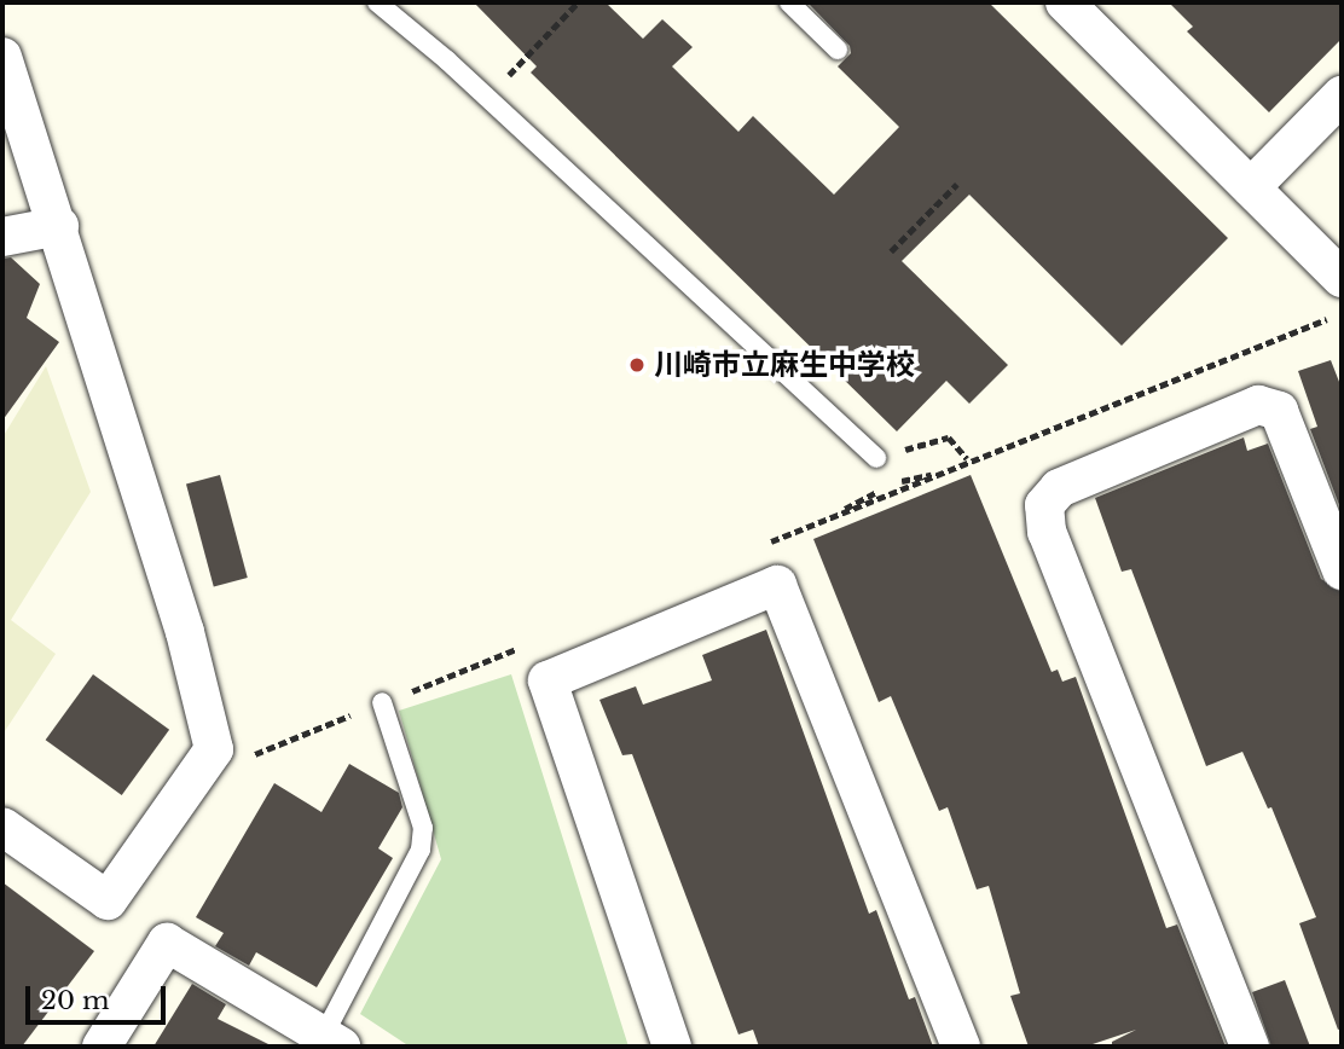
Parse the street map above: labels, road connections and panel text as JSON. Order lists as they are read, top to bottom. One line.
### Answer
{"places":["川崎市立麻生中学校"],"scale_bar":"20 m"}
